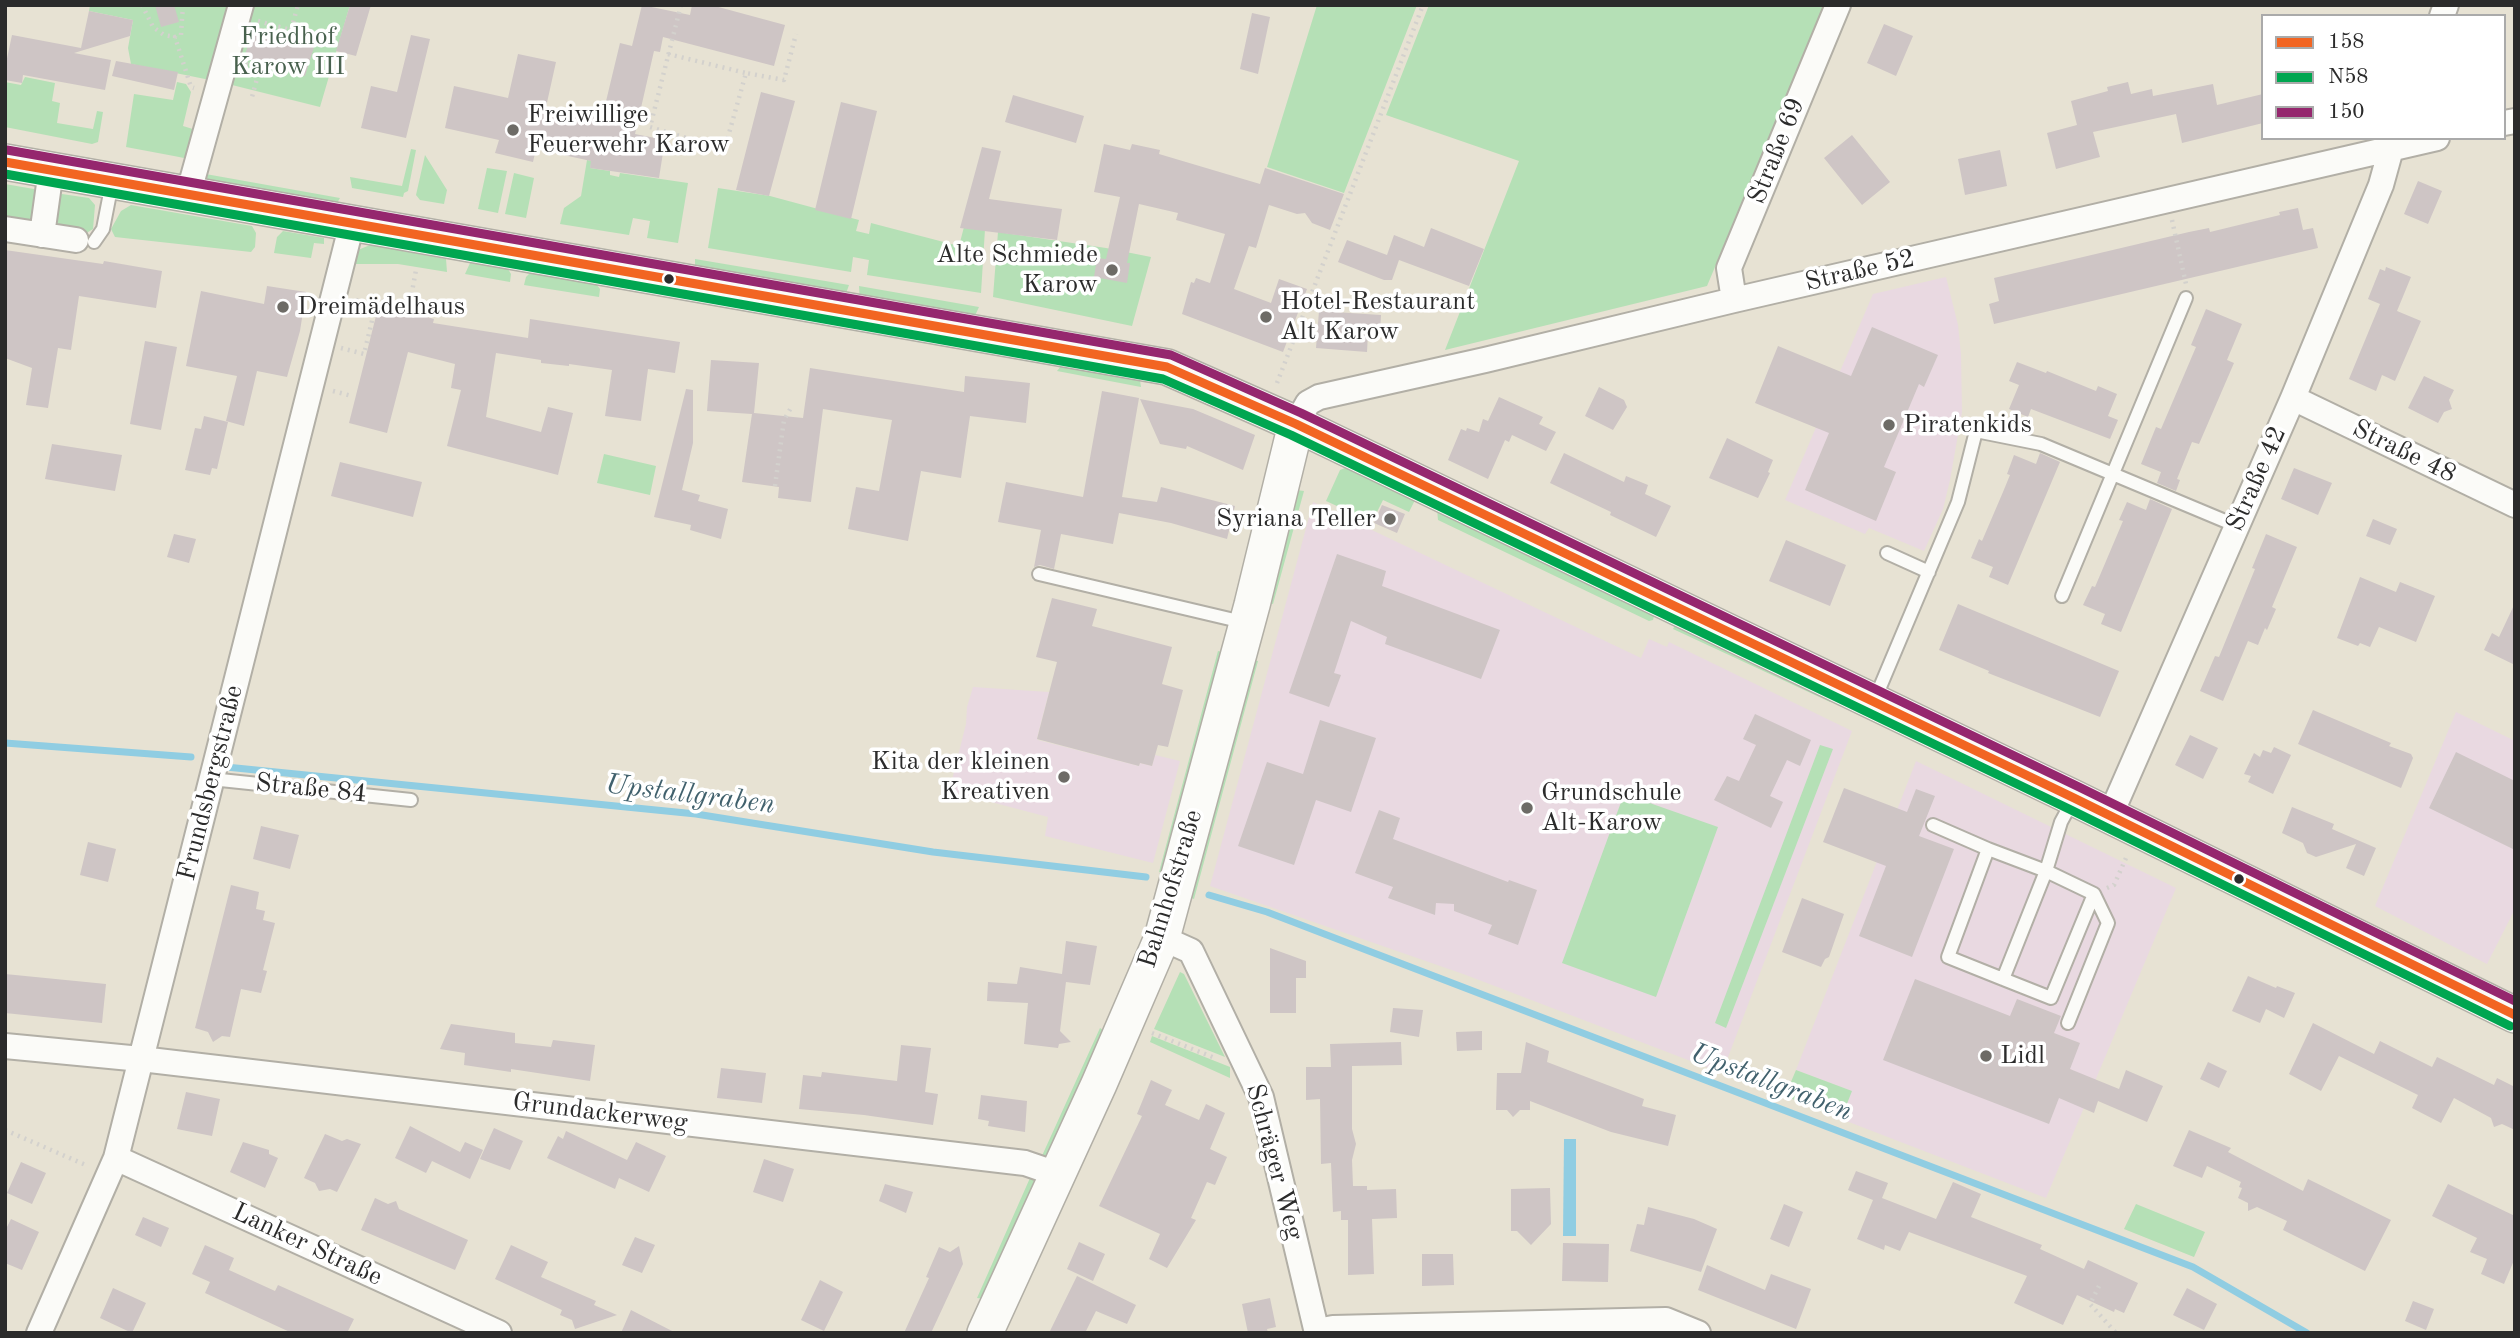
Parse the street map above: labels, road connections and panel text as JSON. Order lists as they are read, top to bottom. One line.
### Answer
{"streets":{"main road":["Bahnhofstraße"],"street":["Straße 69","Straße 52","Straße 48","Straße 42","Frundsbergstraße","Grundackerweg","Schräger Weg","Lanker Straße"],"lane":["Straße 84"]},"crossings":[["Straße 69","Straße 52"],["Straße 52","Straße 42"],["Straße 52","Bahnhofstraße"],["Straße 48","Straße 42"],["Frundsbergstraße","Straße 84"],["Frundsbergstraße","Grundackerweg"],["Frundsbergstraße","Lanker Straße"],["Bahnhofstraße","Grundackerweg"],["Bahnhofstraße","Schräger Weg"]],"water":["Upstallgraben"],"parks":["Friedhof Karow III"],"places":["Freiwillige Feuerwehr Karow","Alte Schmiede Karow","Dreimädelhaus","Hotel-Restaurant Alt Karow","Piratenkids","Syriana Teller","Kita der kleinen Kreativen","Grundschule Alt-Karow","Lidl"],"lines":["transit line 150","transit line 158","transit line N58"],"legend":["158","N58","150"]}
